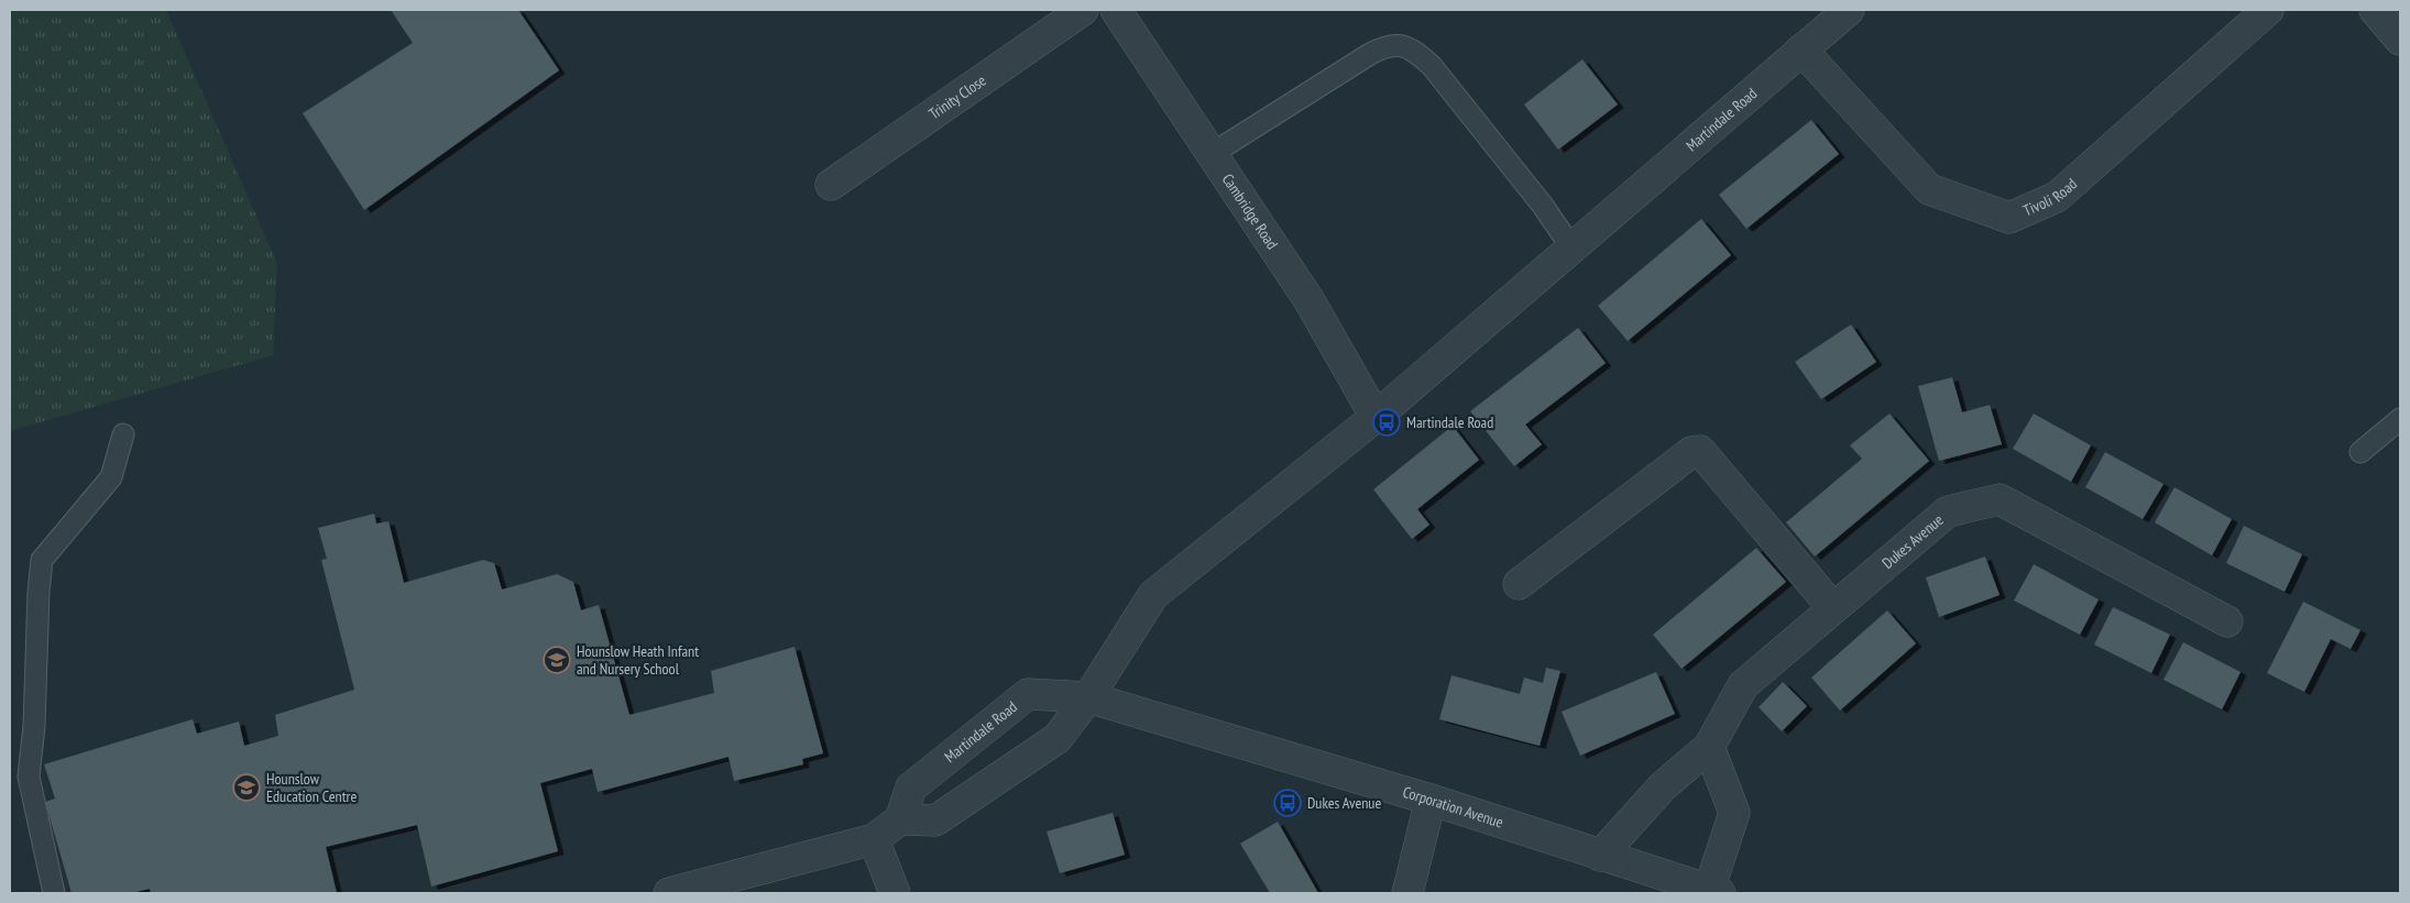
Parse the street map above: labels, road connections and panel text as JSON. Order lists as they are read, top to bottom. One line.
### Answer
{"streets":{"street":["Trinity Close","Martindale Road","Tivoli Road","Cambridge Road","Dukes Avenue","Corporation Avenue"]},"crossings":[["Martindale Road","Tivoli Road"],["Martindale Road","Cambridge Road"],["Martindale Road","Corporation Avenue"],["Dukes Avenue","Corporation Avenue"]],"places":{"bus stop":["Martindale Road","Dukes Avenue"],"school or university":["Hounslow Heath Infant and Nursery School","Hounslow Education Centre"]}}
